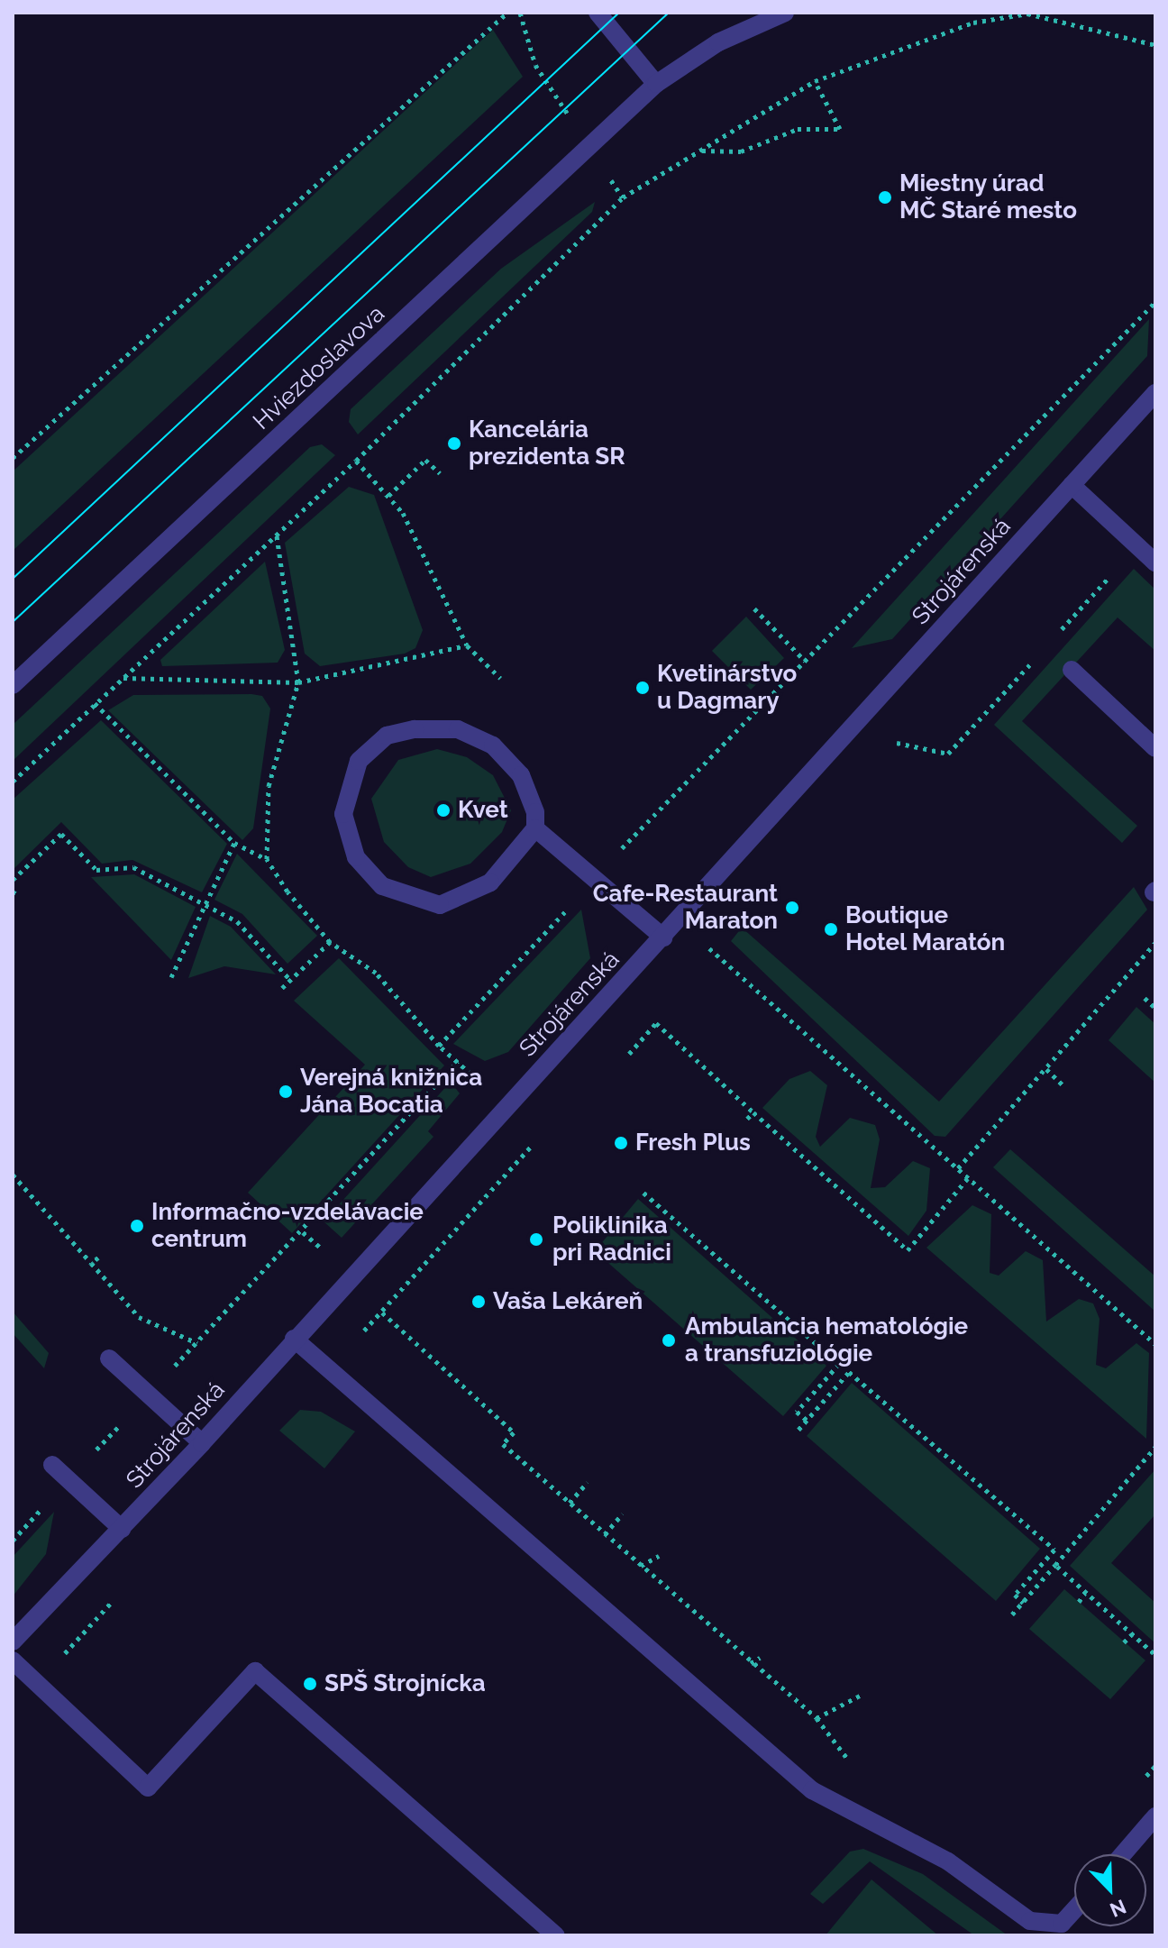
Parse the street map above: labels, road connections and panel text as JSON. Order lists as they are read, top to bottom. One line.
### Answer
{"streets":{"street":["Hviezdoslavova","Strojárenská"]},"places":["Miestny úrad MČ Staré mesto","Kancelária prezidenta SR","Kvetinárstvo u Dagmary","Kvet","Cafe-Restaurant Maraton","Boutique Hotel Maratón","Verejná knižnica Jána Bocatia","Fresh Plus","Informačno-vzdelávacie centrum","Poliklinika pri Radnici","Vaša Lekáreň","Ambulancia hematológie a transfuziológie","SPŠ Strojnícka"],"north":"bottom right"}
